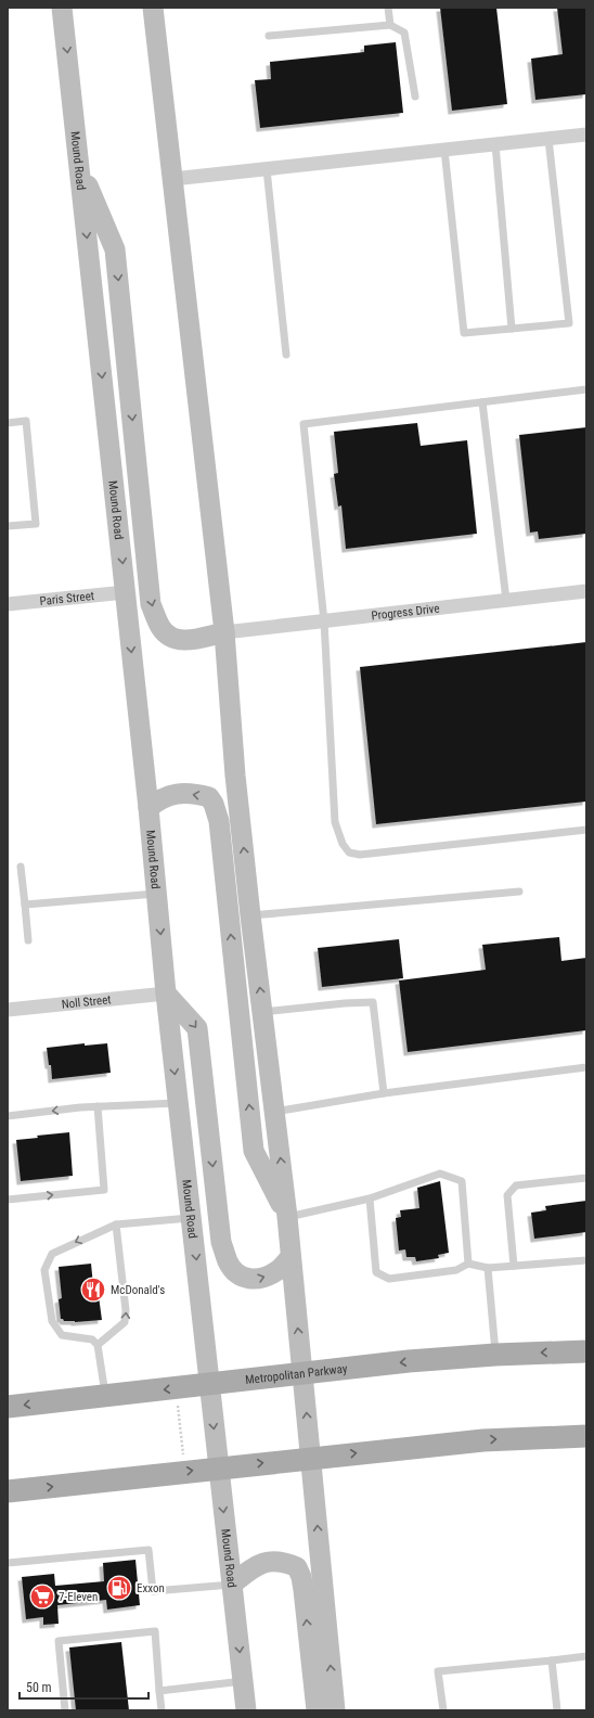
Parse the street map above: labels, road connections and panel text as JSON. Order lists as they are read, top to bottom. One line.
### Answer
{"streets":{"main road":["Mound Road","Metropolitan Parkway"],"street":["Paris Street","Progress Drive","Noll Street"]},"crossings":[["Mound Road","Paris Street"],["Mound Road","Noll Street"],["Mound Road","Metropolitan Parkway"]],"places":{"restaurant":["McDonald's"],"fuel station":["Exxon"],"supermarket":["7-Eleven"]},"scale_bar":"50 m"}
